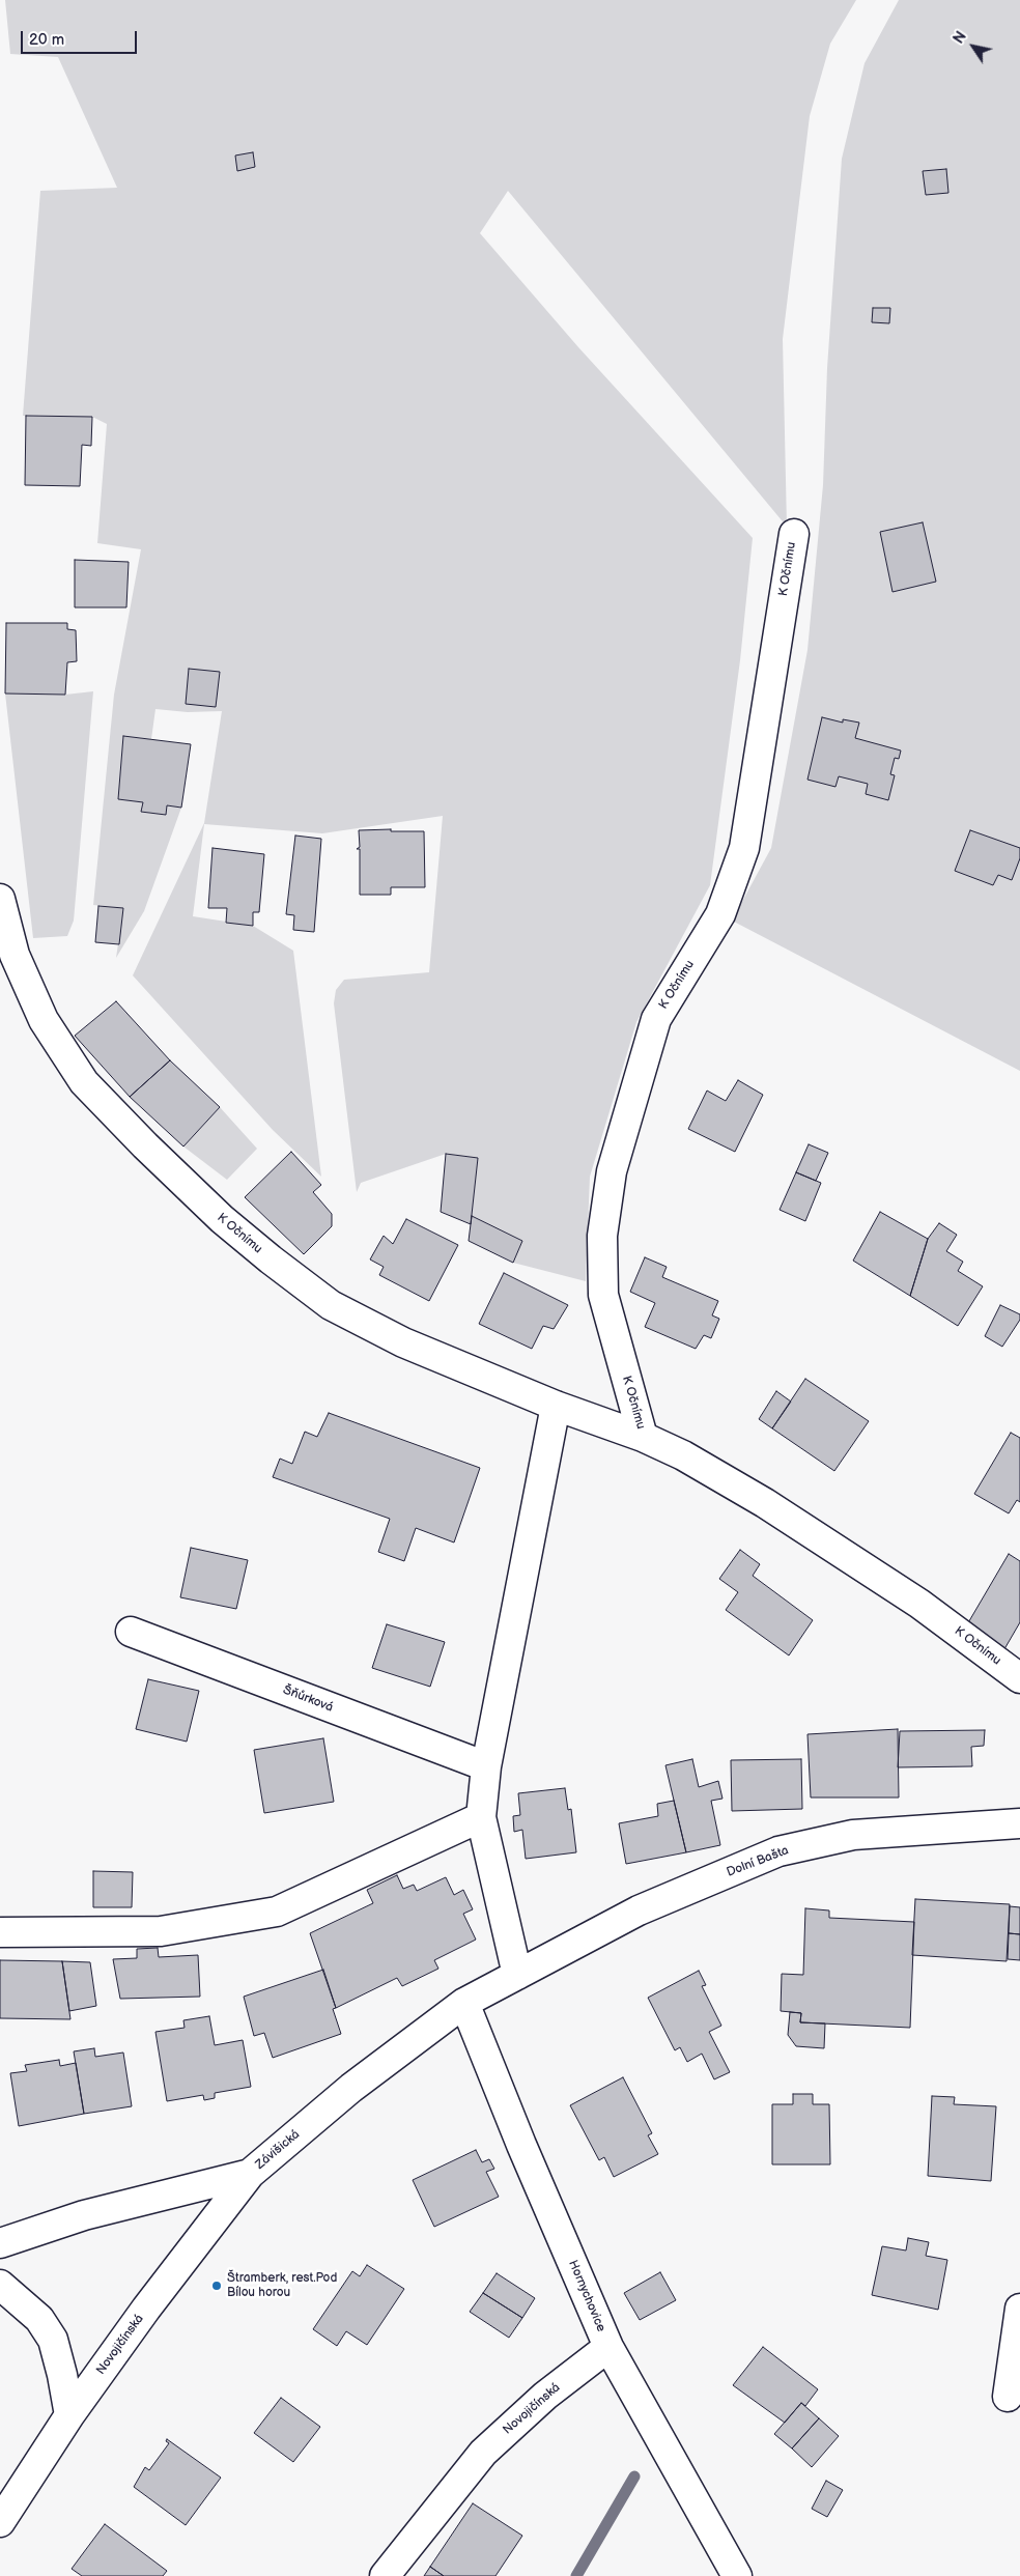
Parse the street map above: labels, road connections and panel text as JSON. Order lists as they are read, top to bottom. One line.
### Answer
{"streets":{"street":["K Očnímu","Šňůrková","Dolní Bašta","Závišická","Hornychovice","Novojičínská"]},"crossings":[["Dolní Bašta","Závišická"],["Závišická","Hornychovice"],["Závišická","Novojičínská"],["Hornychovice","Novojičínská"]],"places":["Štramberk, rest.Pod Bílou horou"],"scale_bar":"20 m","north":"top left"}
